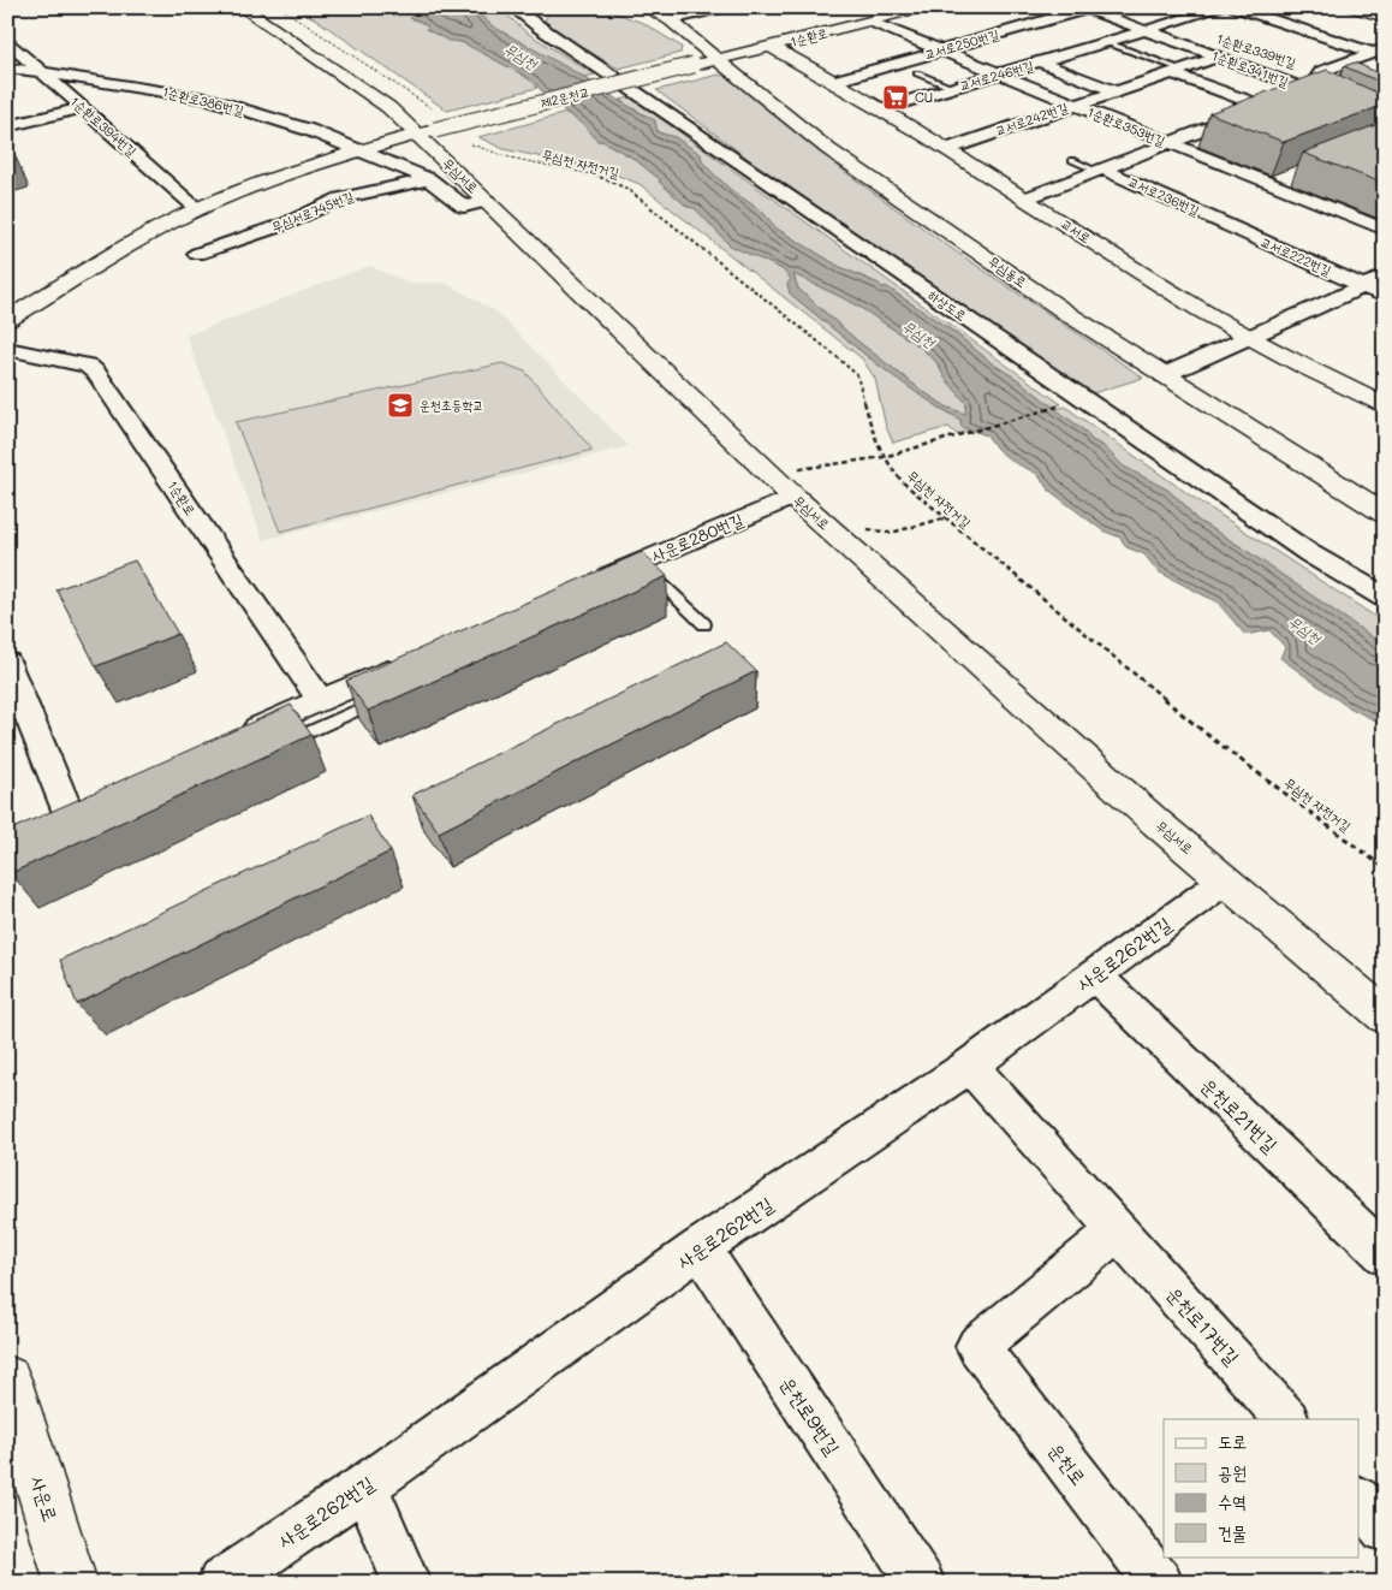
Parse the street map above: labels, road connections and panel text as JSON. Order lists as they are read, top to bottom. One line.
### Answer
{"streets":{"street":["1순환로","교서로250번길","1순환로339번길","1순환로341번길","교서로246번길","제2운천교","1순환로386번길","교서로242번길","1순환로394번길","1순환로353번길","무심서로","교서로236번길","무심서로745번길","교서로","교서로222번길","무심동로","하상도로","사운로280번길","사운로262번길","운천로21번길","운천로17번길","운천로9번길","운천로","사운로"],"path":["무심천 자전거길"]},"crossings":[["1순환로","제2운천교"],["1순환로","1순환로353번길"],["1순환로","교서로"],["1순환로","무심동로"],["교서로250번길","1순환로341번길"],["교서로250번길","1순환로353번길"],["교서로250번길","교서로"],["1순환로339번길","교서로246번길"],["1순환로341번길","교서로246번길"],["1순환로341번길","교서로242번길"],["1순환로341번길","교서로236번길"],["교서로246번길","교서로242번길"],["교서로246번길","1순환로353번길"],["교서로246번길","교서로"],["제2운천교","무심서로"],["1순환로386번길","1순환로394번길"],["1순환로386번길","무심서로"],["1순환로386번길","무심서로745번길"],["교서로242번길","1순환로353번길"],["교서로242번길","교서로"],["1순환로353번길","교서로236번길"],["무심서로","사운로280번길"],["무심서로","사운로262번길"],["교서로236번길","교서로"],["교서로236번길","교서로222번길"],["교서로","교서로222번길"],["교서로222번길","무심동로"],["사운로262번길","운천로21번길"],["사운로262번길","운천로17번길"],["사운로262번길","운천로9번길"],["운천로17번길","운천로"]],"water":["무심천"],"places":{"supermarket":["CU"],"school or university":["운천초등학교"]},"legend":["도로","공원","수역","건물"]}
